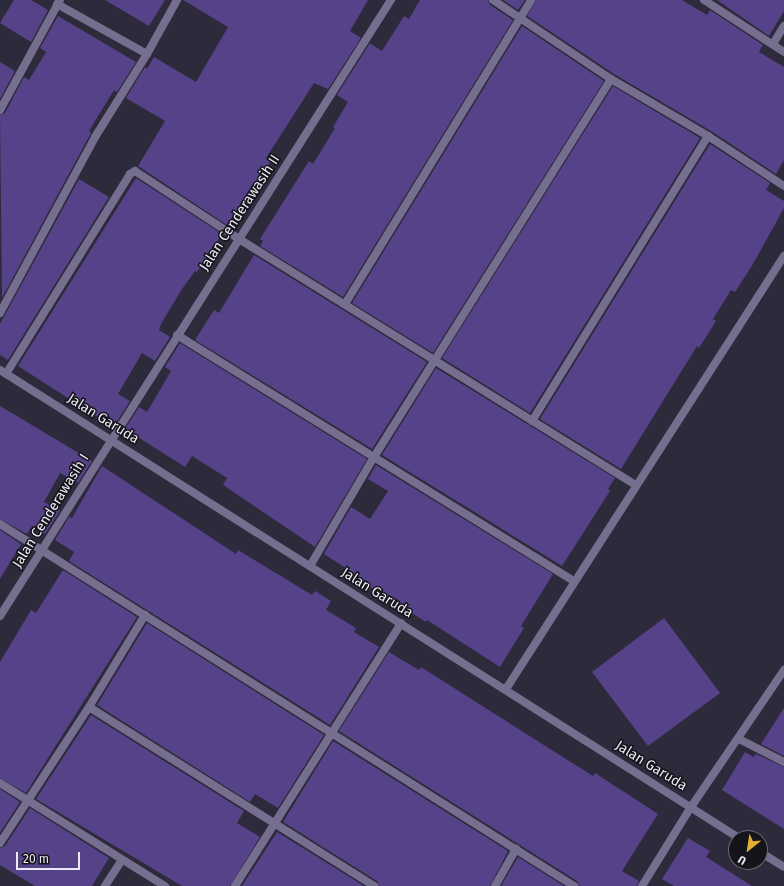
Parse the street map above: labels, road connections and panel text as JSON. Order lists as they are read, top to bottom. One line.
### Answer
{"streets":{"street":["Jalan Cenderawasih II","Jalan Garuda","Jalan Cenderawasih I"]},"crossings":[["Jalan Cenderawasih II","Jalan Garuda"],["Jalan Cenderawasih II","Jalan Cenderawasih I"],["Jalan Garuda","Jalan Cenderawasih I"]],"scale_bar":"20 m","north":"bottom left"}
